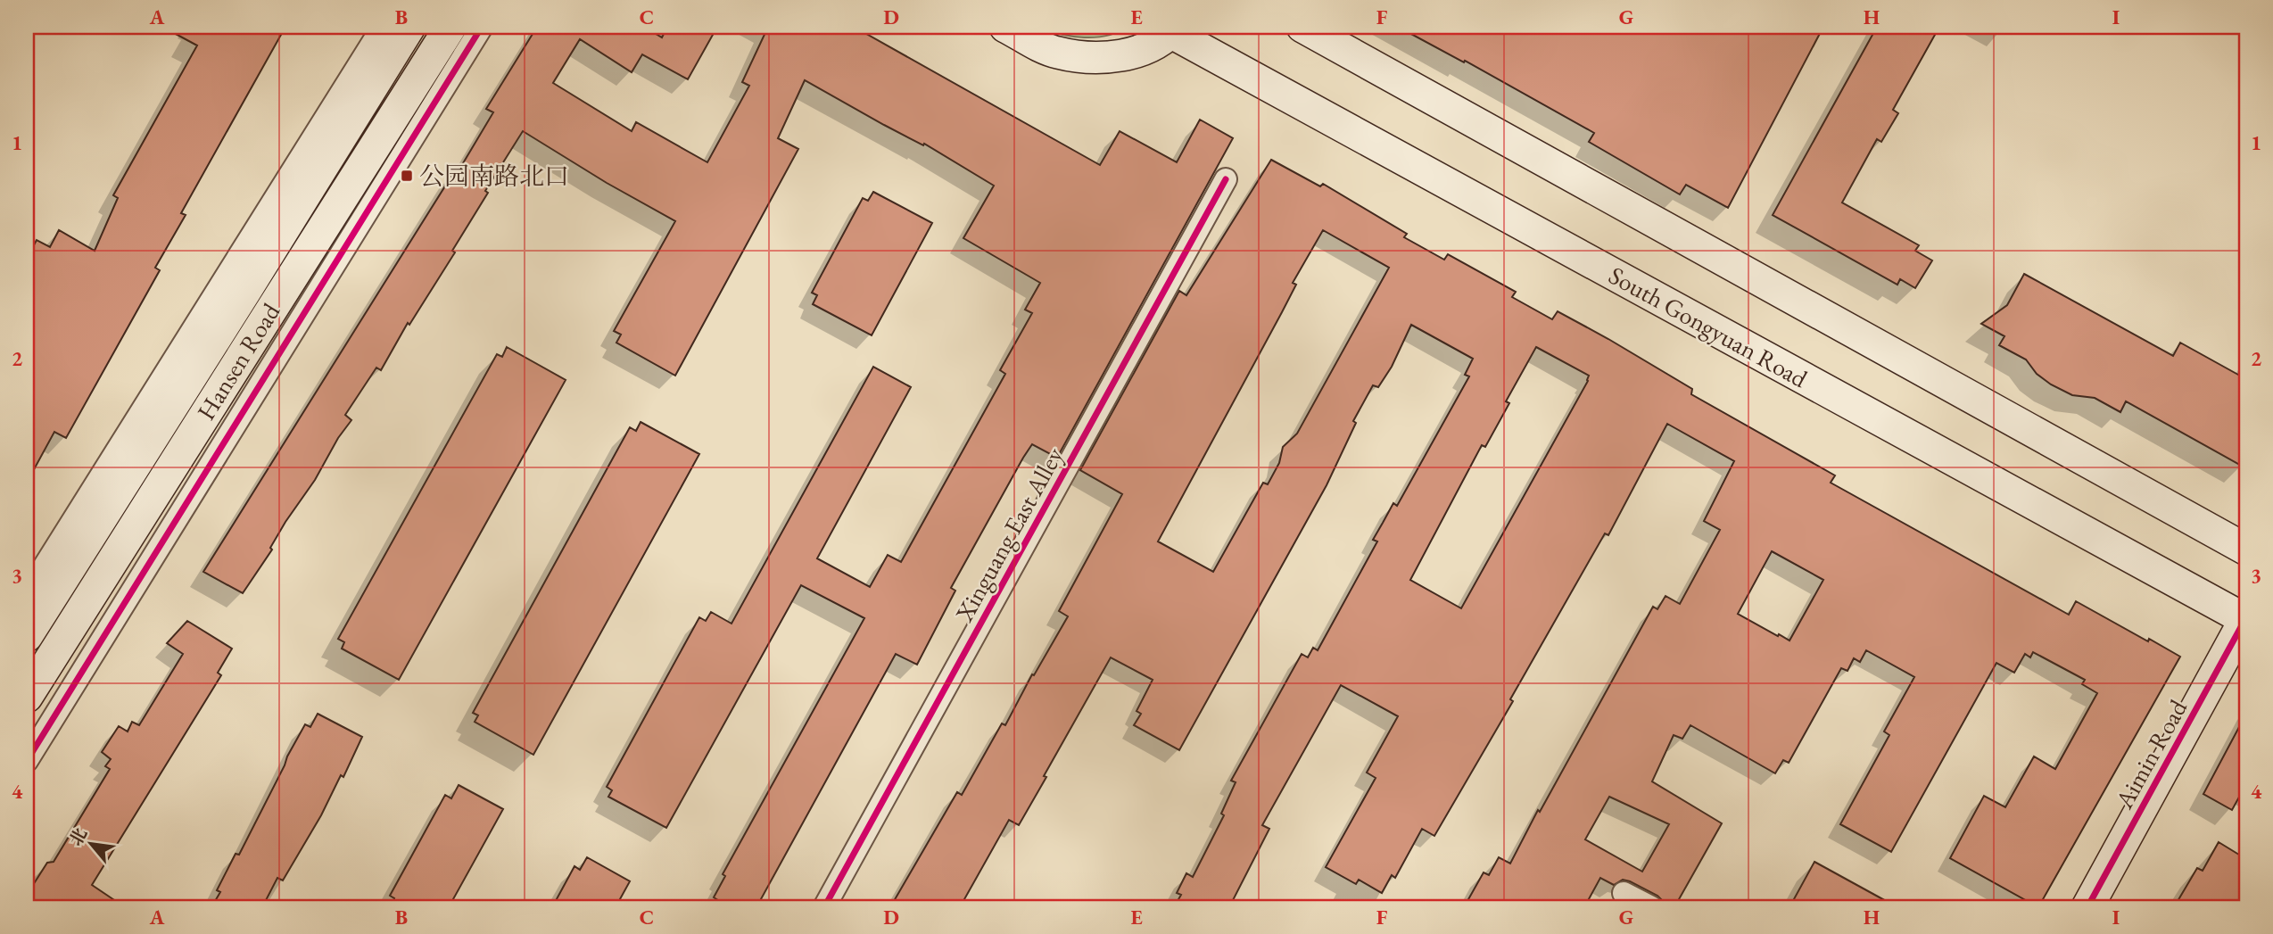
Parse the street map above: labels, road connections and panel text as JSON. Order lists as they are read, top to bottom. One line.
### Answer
{"streets":{"main road":["South Gongyuan Road","Hansen Road","Aimin Road"],"street":["Xinguang East Alley"]},"crossings":[["South Gongyuan Road","Aimin Road"]],"places":{"transit":["公园南路北口"]},"north":"top left","grid":{"columns":["A","B","C","D","E","F","G","H","I"],"rows":["1","2","3","4"]}}
